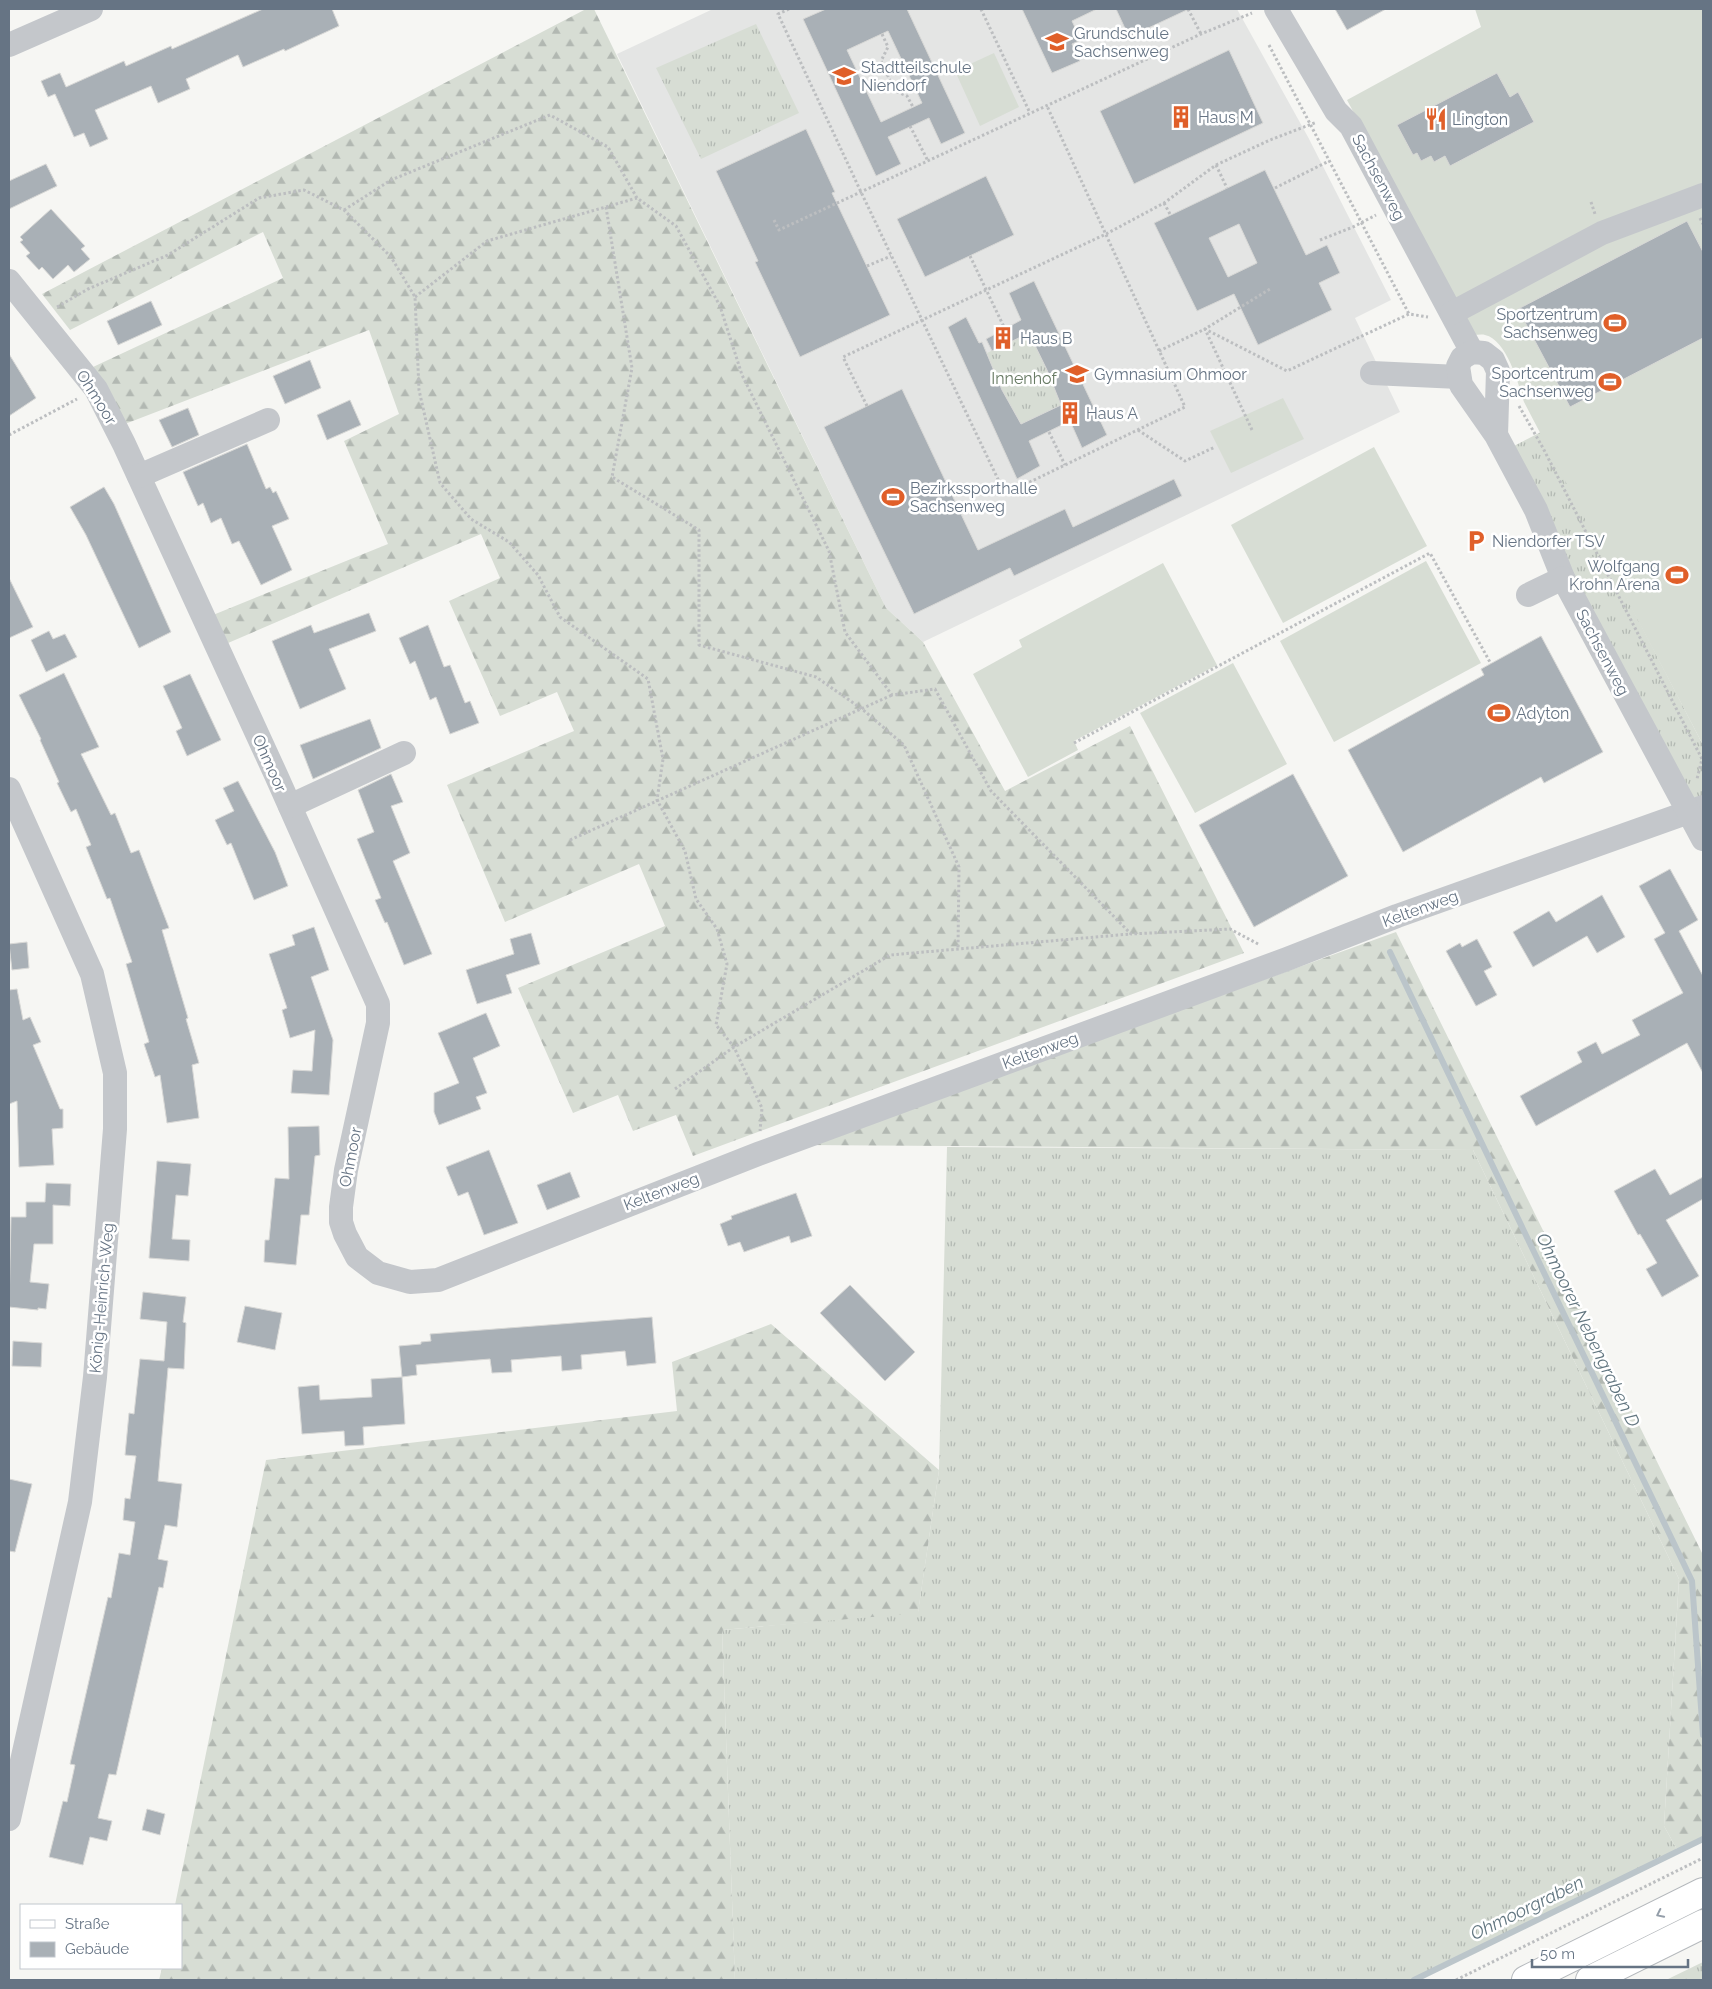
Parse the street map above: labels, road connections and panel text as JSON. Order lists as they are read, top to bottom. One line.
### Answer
{"streets":{"street":["Sachsenweg","Ohmoor","Keltenweg","König-Heinrich-Weg"]},"crossings":[["Sachsenweg","Keltenweg"],["Ohmoor","Keltenweg"]],"water":["Ohmoorer Nebengraben D","Ohmoorgraben"],"parks":["Innenhof"],"places":{"school or university":["Grundschule Sachsenweg","Stadtteilschule Niendorf","Gymnasium Ohmoor"],"building":["Haus M","Haus B","Haus A"],"restaurant":["Lington"],"sports":["Sportzentrum Sachsenweg","Sportcentrum Sachsenweg","Bezirkssporthalle Sachsenweg","Wolfgang Krohn Arena","Adyton"],"parking":["Niendorfer TSV"]},"legend":["Straße","Gebäude"],"scale_bar":"50 m"}
